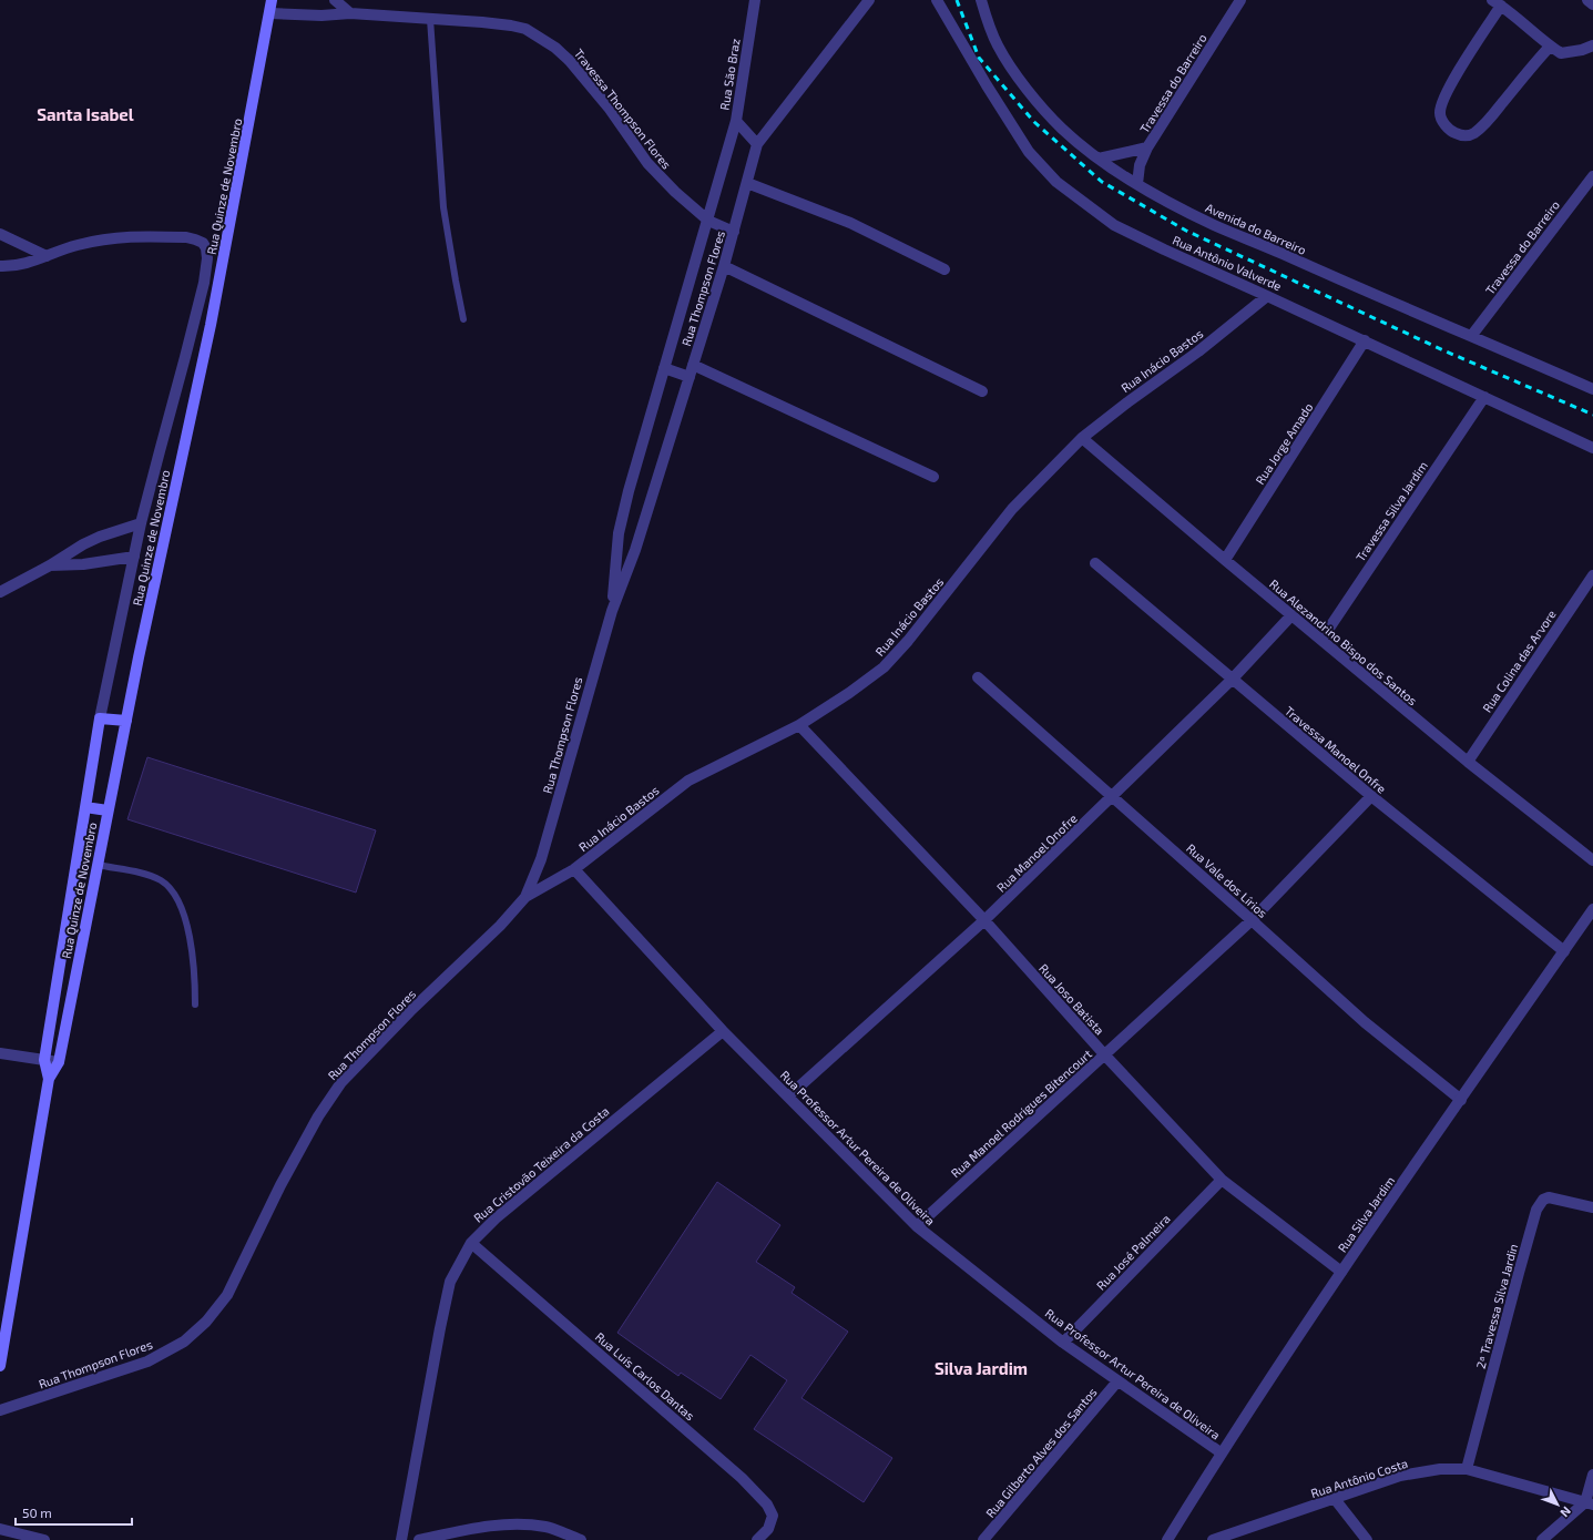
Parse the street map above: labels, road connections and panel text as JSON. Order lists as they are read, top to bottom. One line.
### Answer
{"streets":{"main road":["Rua Quinze de Novembro"],"street":["Rua São Braz","Travessa do Barreiro","Travessa Thompson Flores","Avenida do Barreiro","Rua Antônio Valverde","Rua Thompson Flores","Rua Inácio Bastos","Rua Jorge Amado","Travessa Silva Jardim","Rua Alezandrino Bispo dos Santos","Rua Colina das Arvore","Travessa Manoel Onfre","Rua Manoel Onofre","Rua Vale dos Lírios","Rua Joso Batista","Rua Manoel Rodrigues Bitencourt","Rua Professor Artur Pereira de Oliveira","Rua Cristovão Teixeira da Costa","Rua Silva Jardim","Rua José Palmeira","2ª Travessa Silva Jardin","Rua Luís Carlos Dantas","Rua Gilberto Alves dos Santos","Rua Antônio Costa"]},"crossings":[["Rua São Braz","Rua Thompson Flores"],["Travessa do Barreiro","Avenida do Barreiro"],["Travessa Thompson Flores","Rua Quinze de Novembro"],["Travessa Thompson Flores","Rua Thompson Flores"],["Rua Antônio Valverde","Rua Inácio Bastos"],["Rua Antônio Valverde","Rua Jorge Amado"],["Rua Antônio Valverde","Travessa Silva Jardim"],["Rua Thompson Flores","Rua Inácio Bastos"],["Rua Inácio Bastos","Rua Alezandrino Bispo dos Santos"],["Rua Inácio Bastos","Rua Joso Batista"],["Rua Inácio Bastos","Rua Professor Artur Pereira de Oliveira"],["Rua Jorge Amado","Rua Alezandrino Bispo dos Santos"],["Travessa Silva Jardim","Rua Alezandrino Bispo dos Santos"],["Rua Alezandrino Bispo dos Santos","Rua Colina das Arvore"],["Rua Alezandrino Bispo dos Santos","Rua Manoel Onofre"],["Travessa Manoel Onfre","Rua Manoel Onofre"],["Travessa Manoel Onfre","Rua Manoel Rodrigues Bitencourt"],["Travessa Manoel Onfre","Rua Silva Jardim"],["Rua Manoel Onofre","Rua Vale dos Lírios"],["Rua Manoel Onofre","Rua Joso Batista"],["Rua Manoel Onofre","Rua Professor Artur Pereira de Oliveira"],["Rua Vale dos Lírios","Rua Manoel Rodrigues Bitencourt"],["Rua Vale dos Lírios","Rua Silva Jardim"],["Rua Joso Batista","Rua Manoel Rodrigues Bitencourt"],["Rua Joso Batista","Rua Silva Jardim"],["Rua Joso Batista","Rua José Palmeira"],["Rua Manoel Rodrigues Bitencourt","Rua Professor Artur Pereira de Oliveira"],["Rua Professor Artur Pereira de Oliveira","Rua Cristovão Teixeira da Costa"],["Rua Professor Artur Pereira de Oliveira","Rua Silva Jardim"],["Rua Professor Artur Pereira de Oliveira","Rua José Palmeira"],["Rua Professor Artur Pereira de Oliveira","Rua Gilberto Alves dos Santos"],["Rua Cristovão Teixeira da Costa","Rua Luís Carlos Dantas"],["2ª Travessa Silva Jardin","Rua Antônio Costa"]],"districts":["Santa Isabel","Silva Jardim"],"scale_bar":"50 m","north":"bottom right"}
